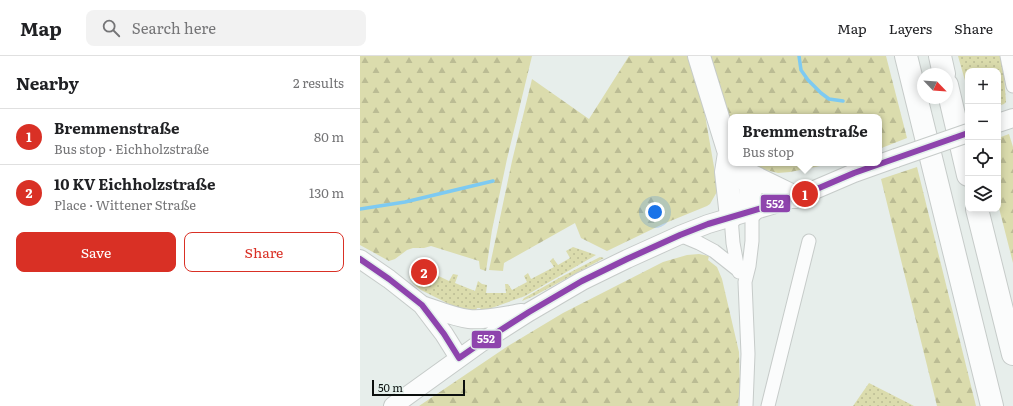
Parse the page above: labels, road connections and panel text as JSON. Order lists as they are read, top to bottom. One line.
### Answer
{"lines":["transit line 552"],"scale_bar":"50 m","north":"bottom right","page":{"header":"Map","search":"Search here","nav":["Map","Layers","Share"],"heading":["Nearby","2 results"],"map_buttons":["+","−"],"list":[{"mark":"1","name":"Bremmenstraße","note":"Bus stop · Eichholzstraße","value":"80 m"},{"mark":"2","name":"10 KV Eichholzstraße","note":"Place · Wittener Straße","value":"130 m"}],"popup":["Bremmenstraße","Bus stop"],"pins":["1","2"],"buttons":["Save","Share"],"scale":"50 m"}}
